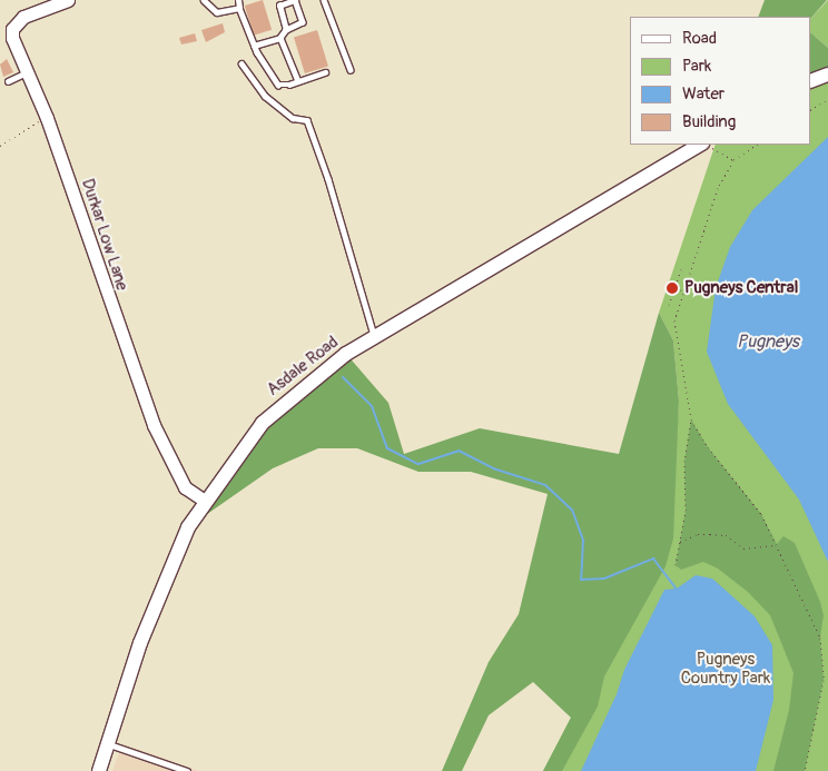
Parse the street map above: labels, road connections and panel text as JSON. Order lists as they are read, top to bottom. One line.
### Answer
{"streets":{"main road":["Asdale Road"],"street":["Durkar Low Lane"]},"crossings":[["Durkar Low Lane","Asdale Road"]],"water":["Pugneys"],"parks":["Pugneys Country Park"],"places":["Pugneys Central"],"legend":["Road","Park","Water","Building"]}
